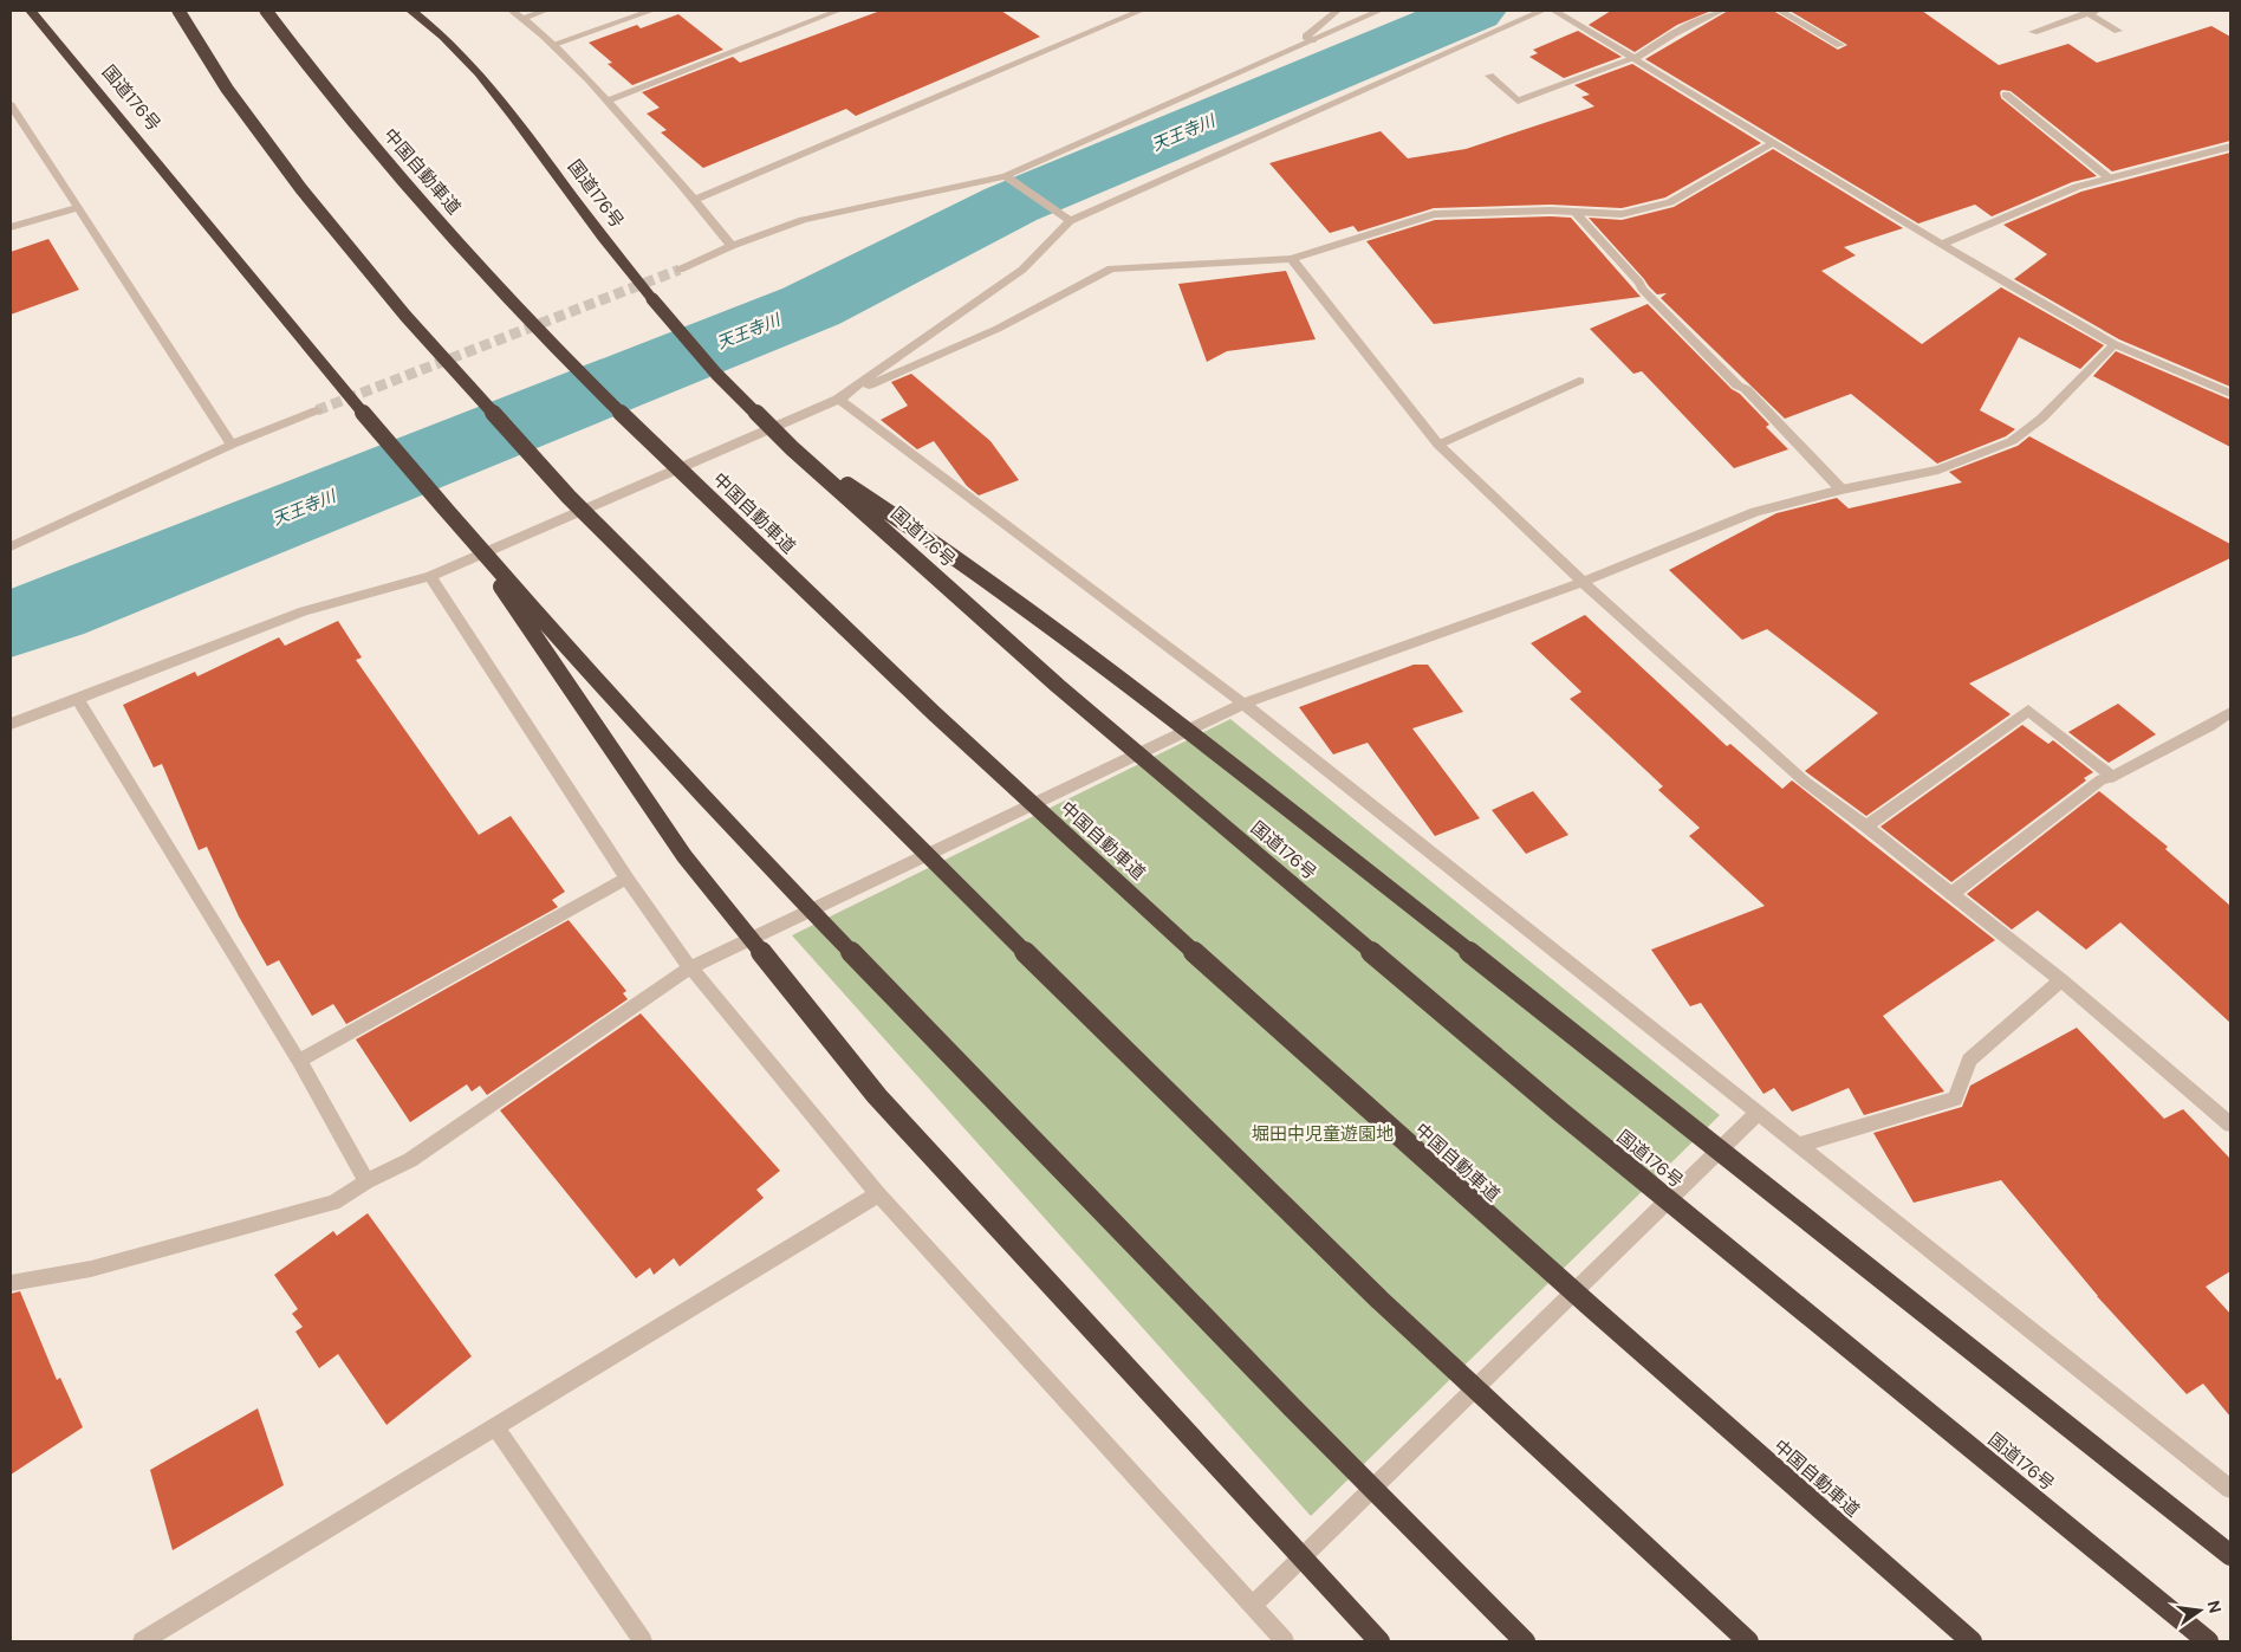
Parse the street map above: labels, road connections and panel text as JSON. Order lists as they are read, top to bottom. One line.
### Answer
{"streets":{"highway":["国道176号","中国自動車道"]},"water":["天王寺川"],"parks":["堀田中児童遊園地"],"north":"right"}
